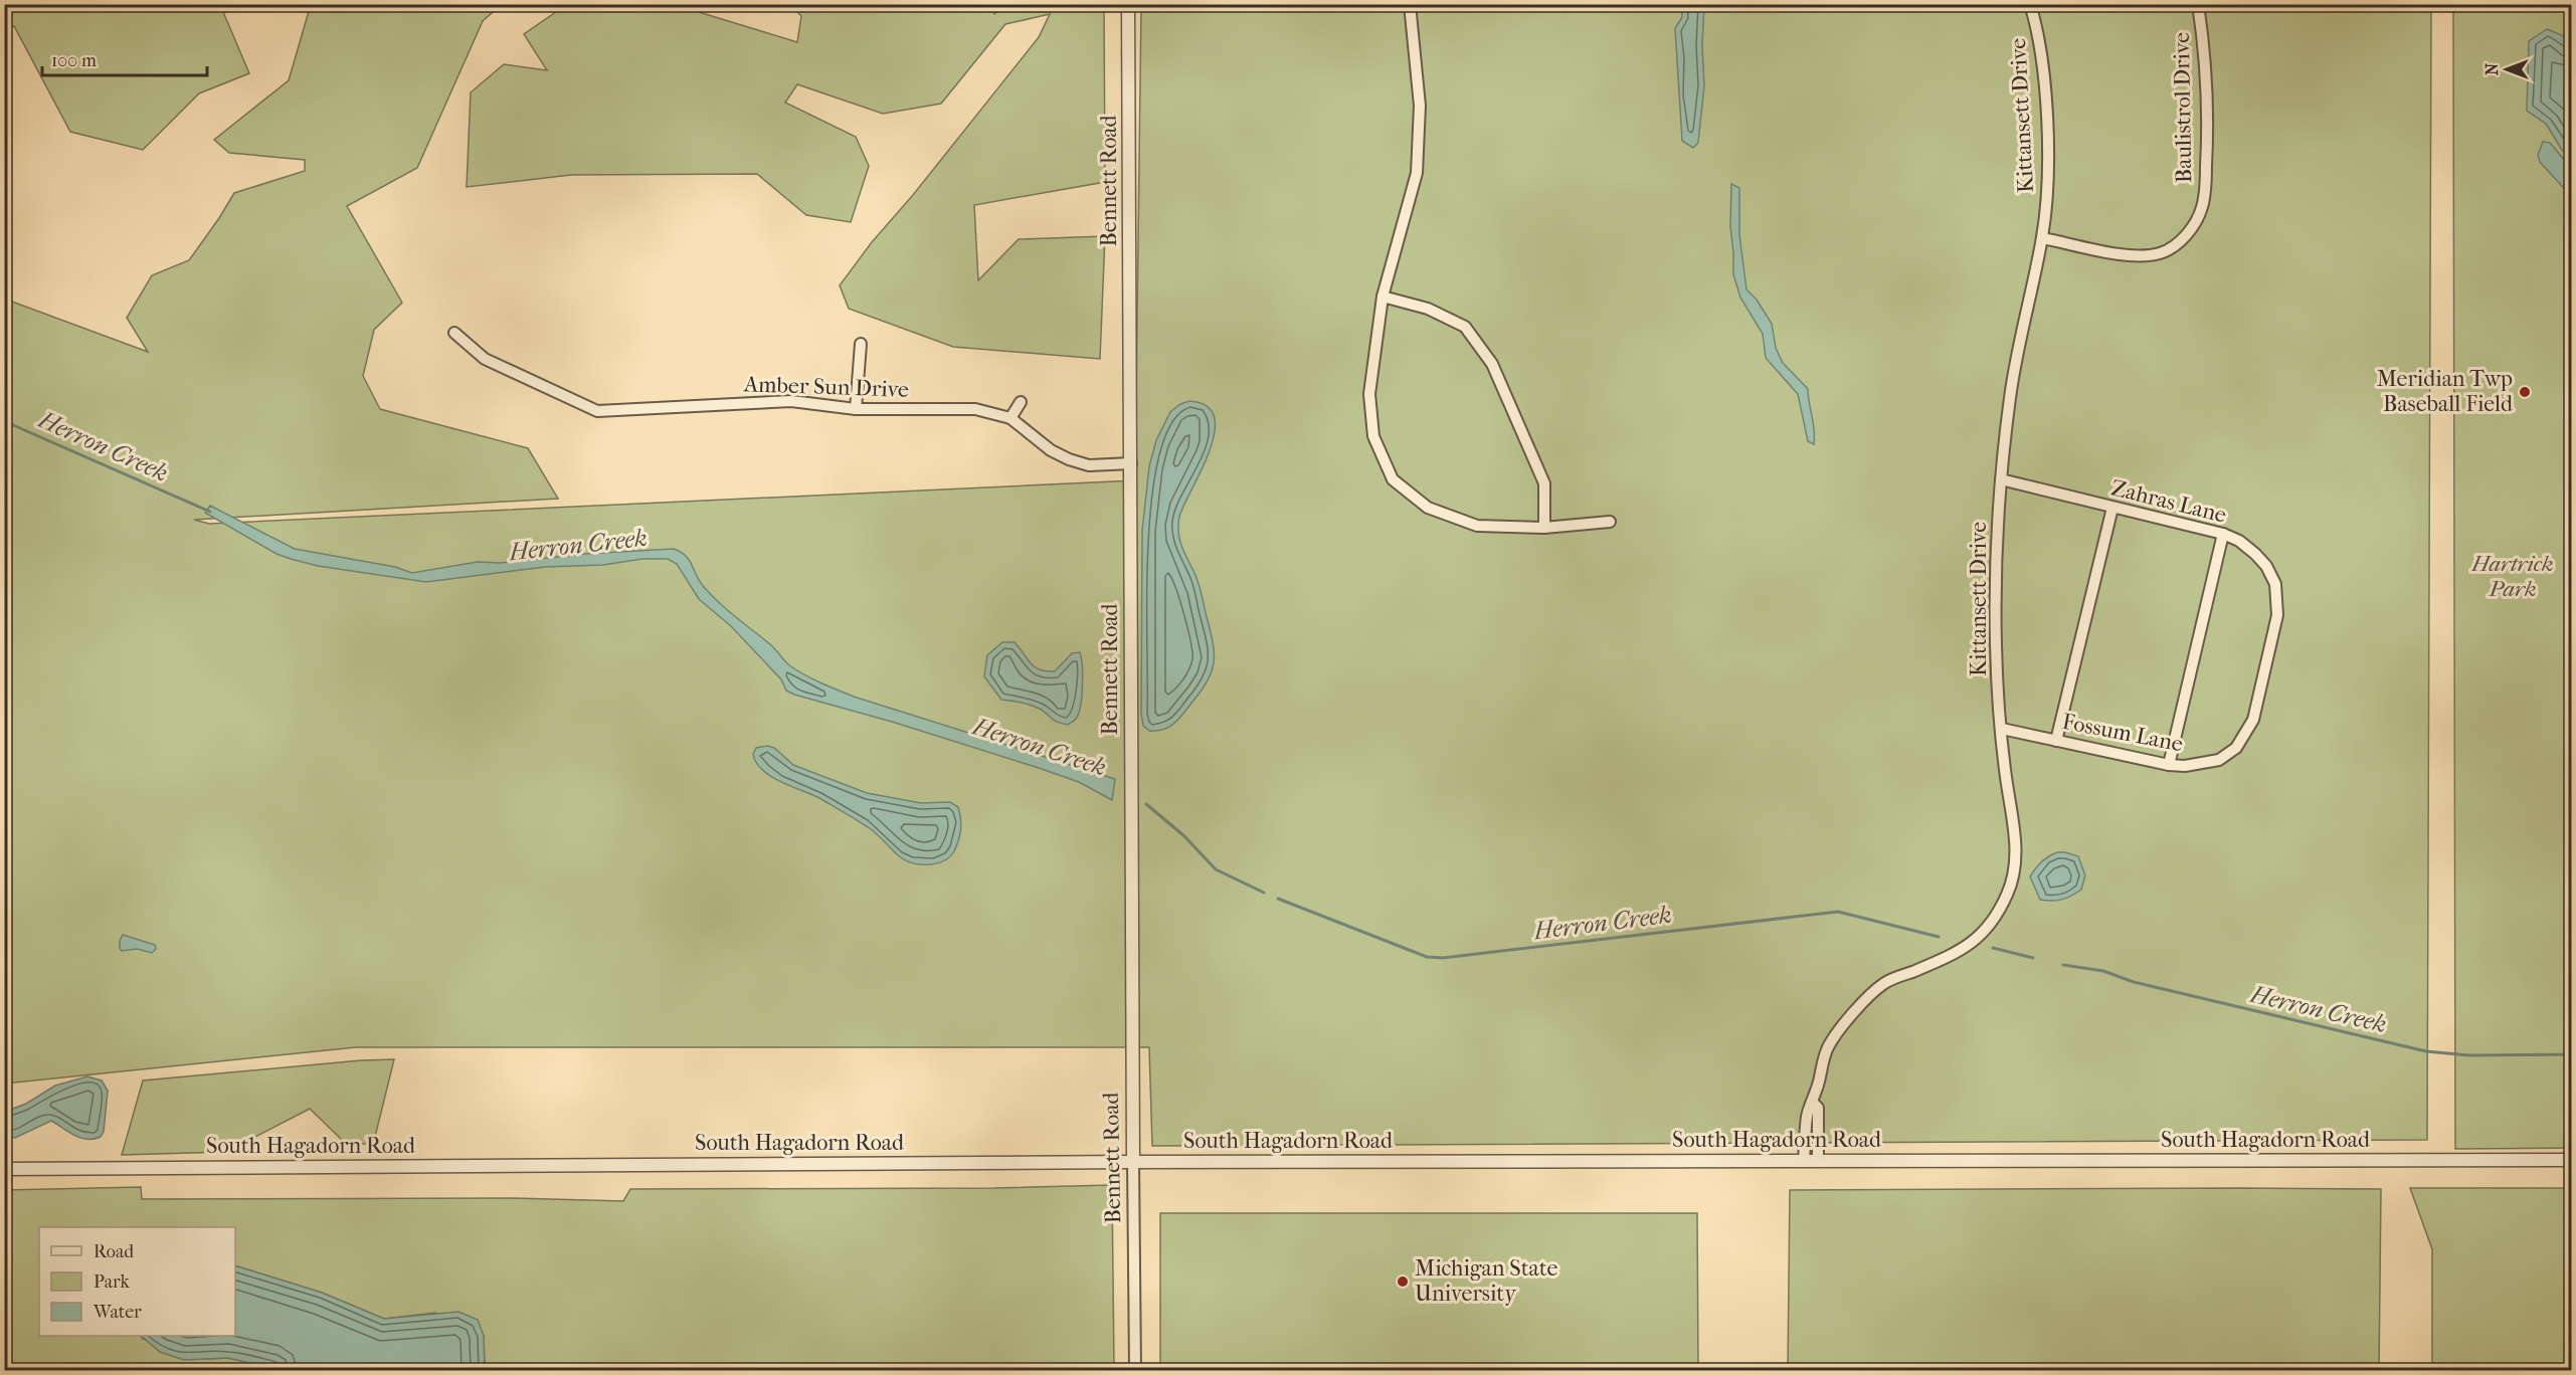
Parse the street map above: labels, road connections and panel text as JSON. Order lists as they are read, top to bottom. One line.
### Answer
{"streets":{"street":["Baulistrol Drive","Kittansett Drive","Bennett Road","Amber Sun Drive","Zahras Lane","Fossum Lane","South Hagadorn Road"]},"crossings":[["Baulistrol Drive","Kittansett Drive"],["Kittansett Drive","Zahras Lane"],["Kittansett Drive","Fossum Lane"],["Kittansett Drive","South Hagadorn Road"],["Bennett Road","Amber Sun Drive"],["Bennett Road","South Hagadorn Road"],["Zahras Lane","Fossum Lane"]],"water":["Herron Creek"],"parks":["Hartrick Park"],"places":["Meridian Twp Baseball Field","Michigan State University"],"legend":["Road","Park","Water"],"scale_bar":"100 m","north":"left"}
